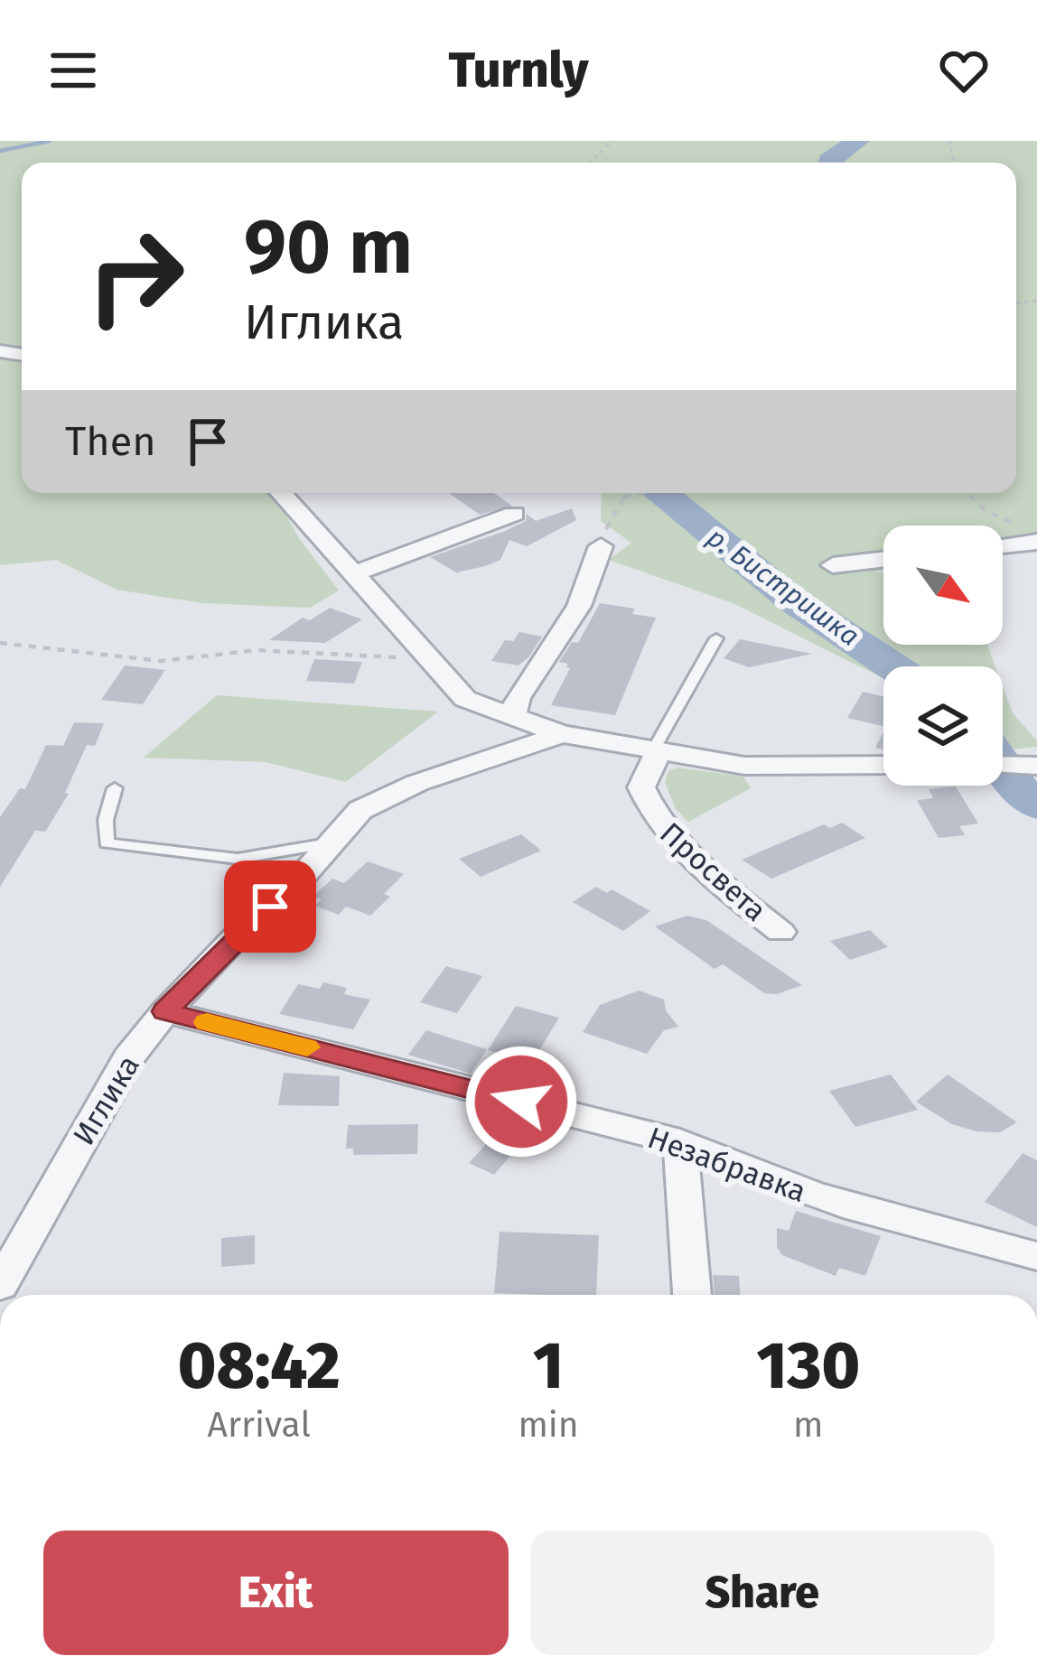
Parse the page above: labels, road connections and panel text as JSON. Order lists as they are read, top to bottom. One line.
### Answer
{"streets":{"street":["Просвета","Иглика","Незабравка"]},"crossings":[["Иглика","Незабравка"]],"water":["р. Бистришка"],"north":"bottom right","page":{"header":"Turnly","turn":["90 m","Иглика"],"then":"Then","eta":["08:42","Arrival","1","min","130","m"],"buttons":["Exit","Share"]}}
